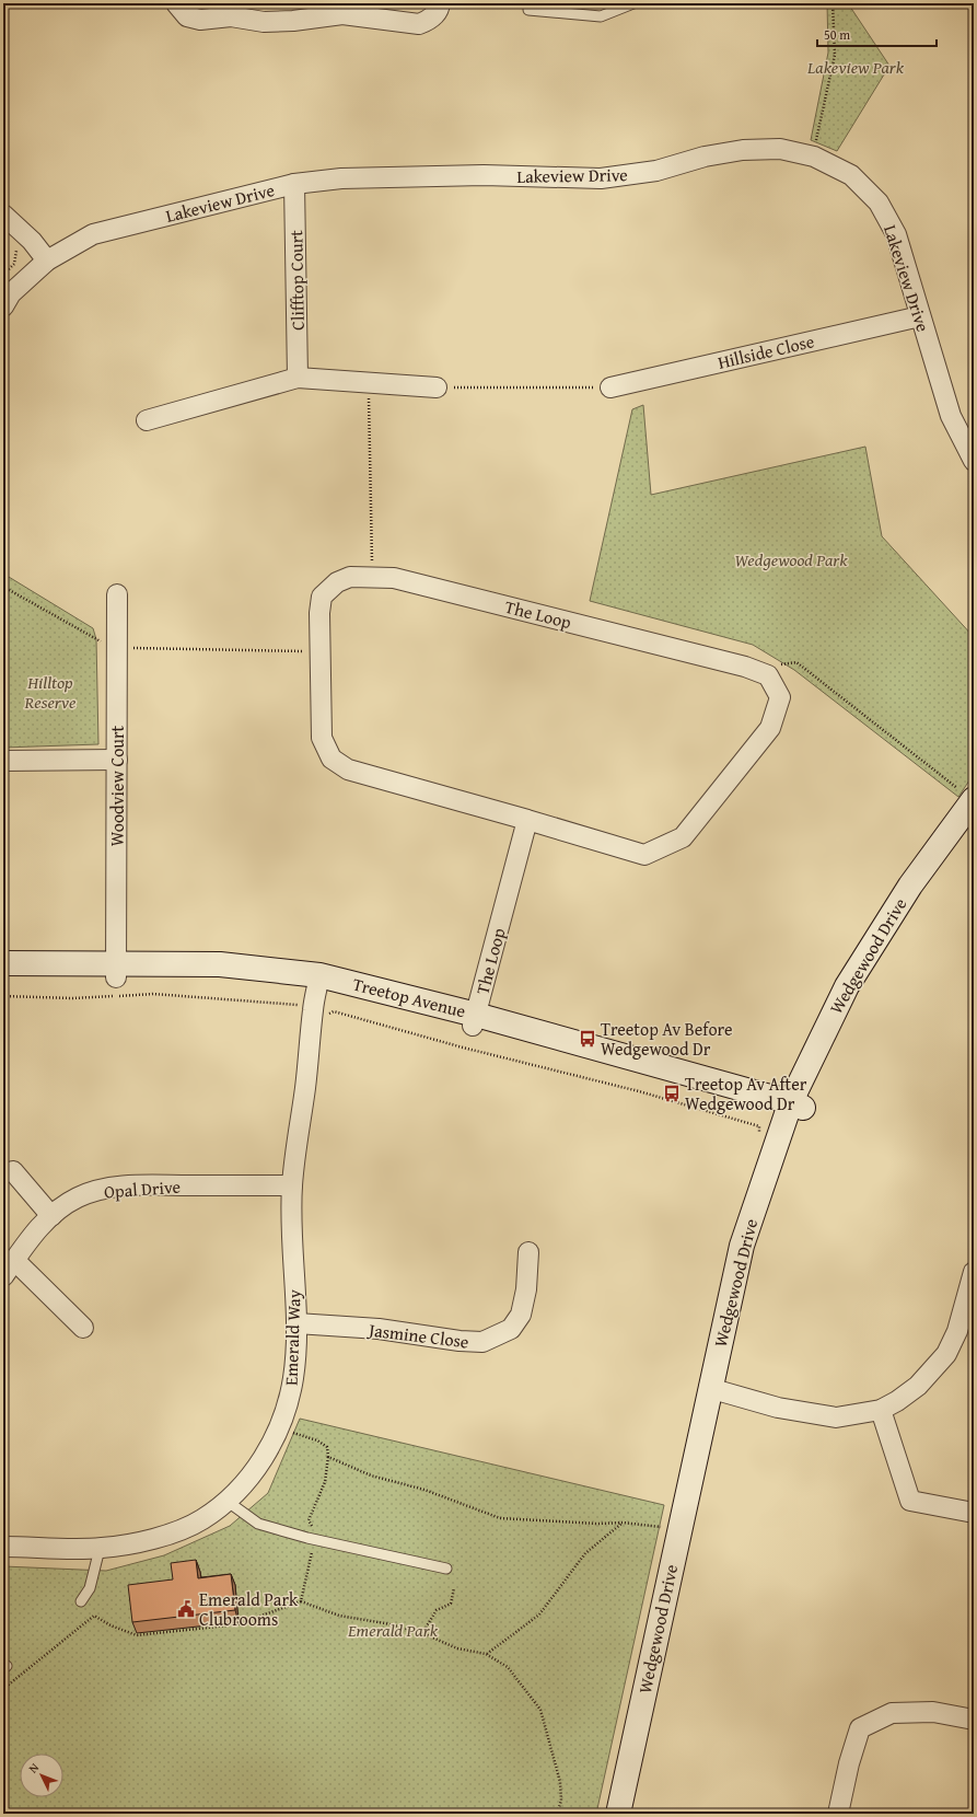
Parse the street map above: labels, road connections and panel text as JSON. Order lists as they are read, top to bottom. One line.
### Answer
{"streets":{"street":["Lakeview Drive","Clifftop Court","Hillside Close","The Loop","Woodview Court","Wedgewood Drive","Treetop Avenue","Opal Drive","Jasmine Close","Emerald Way"]},"crossings":[["Lakeview Drive","Clifftop Court"],["Lakeview Drive","Hillside Close"],["The Loop","Treetop Avenue"],["Woodview Court","Treetop Avenue"],["Wedgewood Drive","Treetop Avenue"],["Treetop Avenue","Emerald Way"],["Opal Drive","Emerald Way"],["Jasmine Close","Emerald Way"]],"parks":["Lakeview Park","Wedgewood Park","Hilltop Reserve","Emerald Park"],"places":{"bus stop":["Treetop Av Before Wedgewood Dr","Treetop Av After Wedgewood Dr"],"public building":["Emerald Park Clubrooms"]},"scale_bar":"50 m","north":"top left"}
